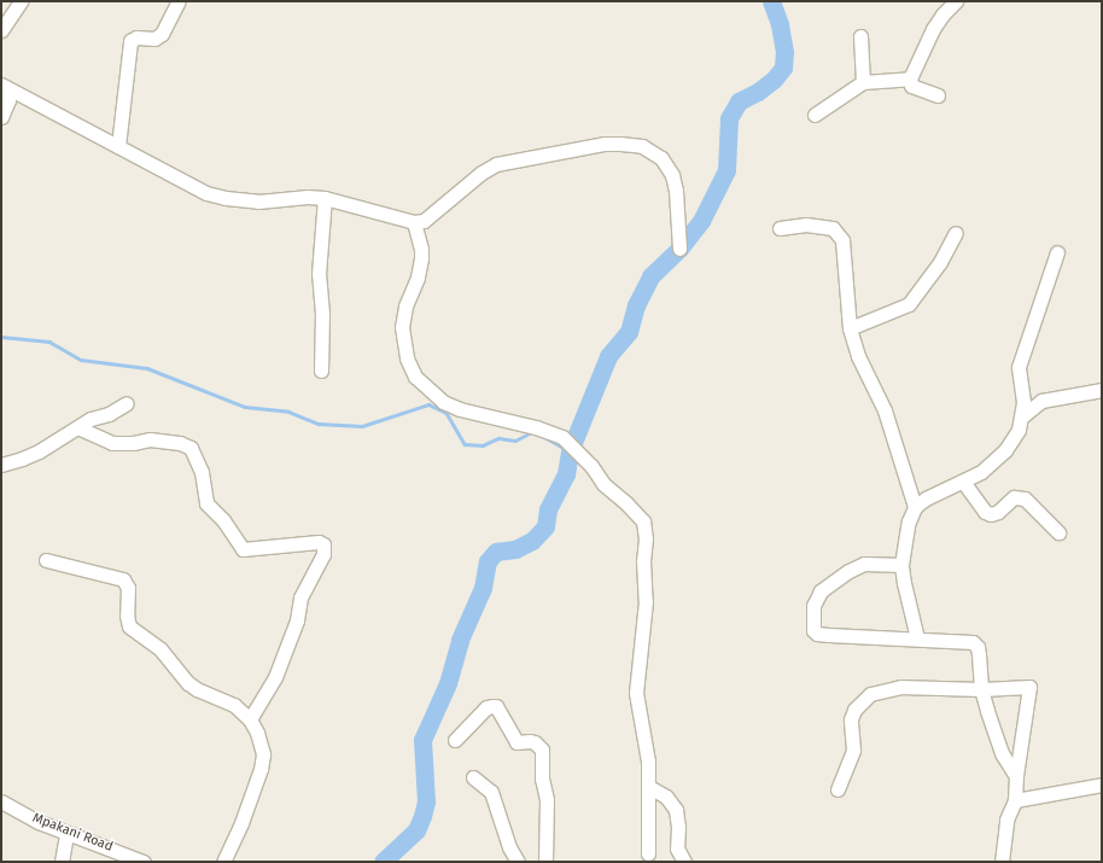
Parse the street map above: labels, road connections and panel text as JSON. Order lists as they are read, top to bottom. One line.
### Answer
{"streets":{"street":["Mpakani Road"]}}
